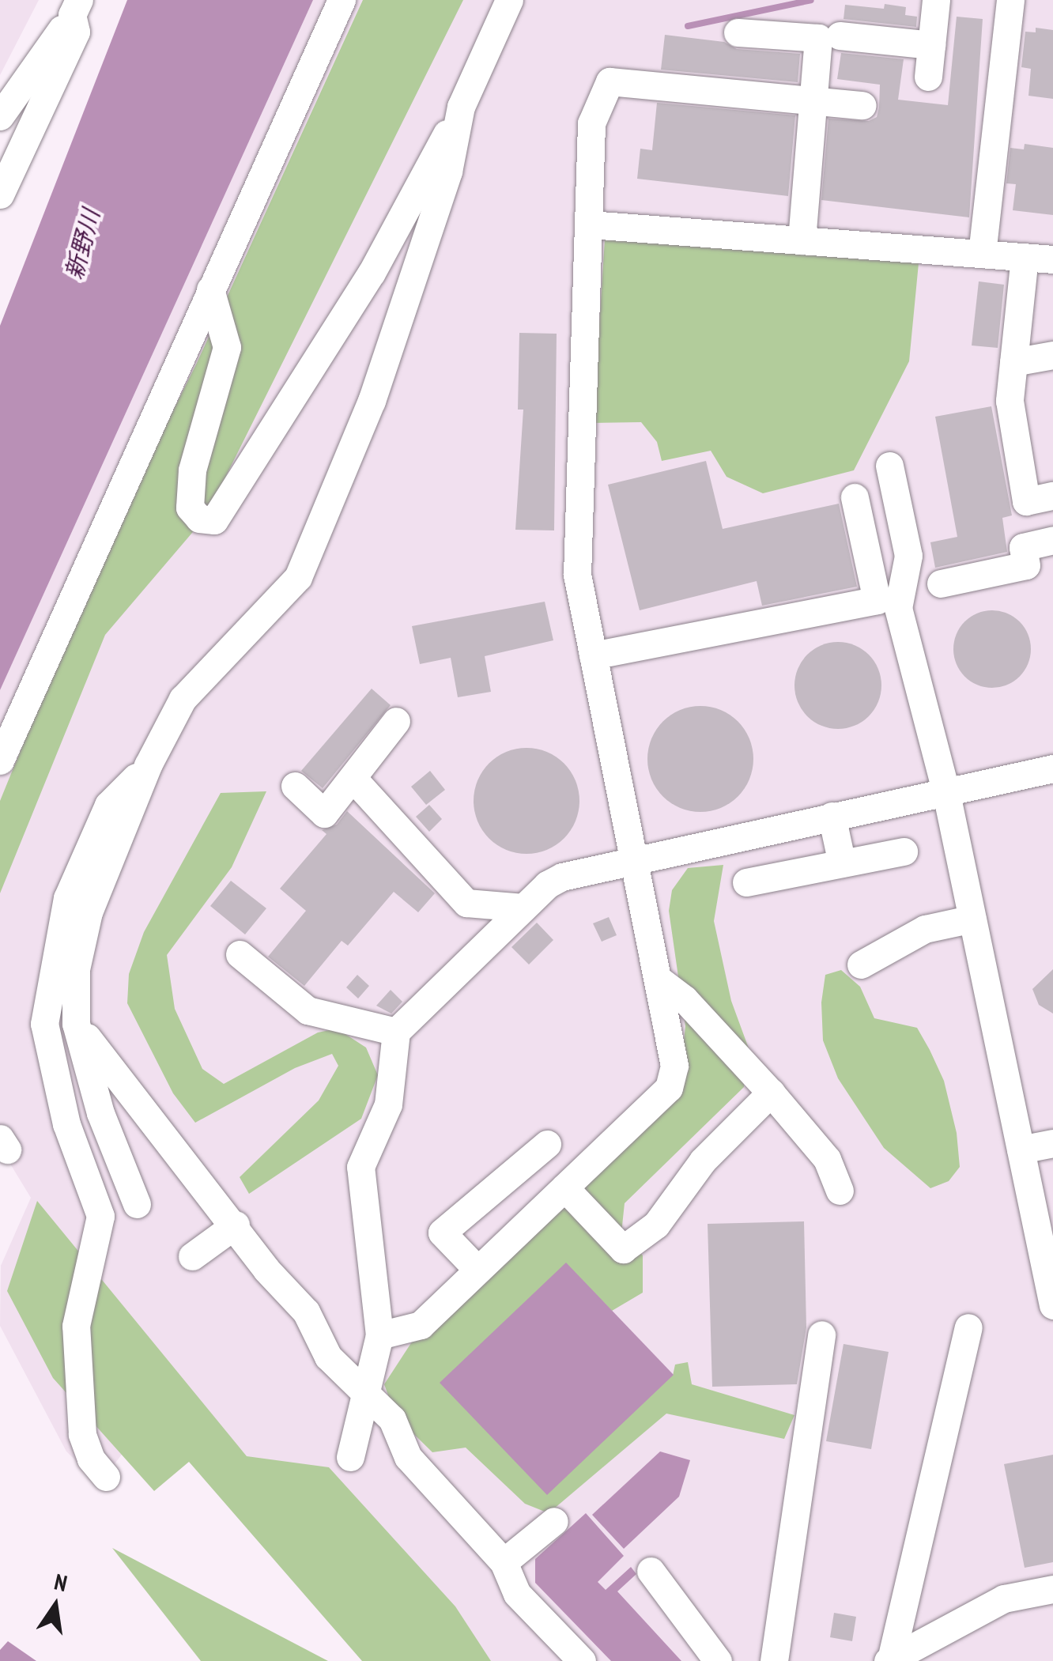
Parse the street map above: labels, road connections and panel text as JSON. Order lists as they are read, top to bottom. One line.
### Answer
{"water":["新野川"],"north":"top"}
